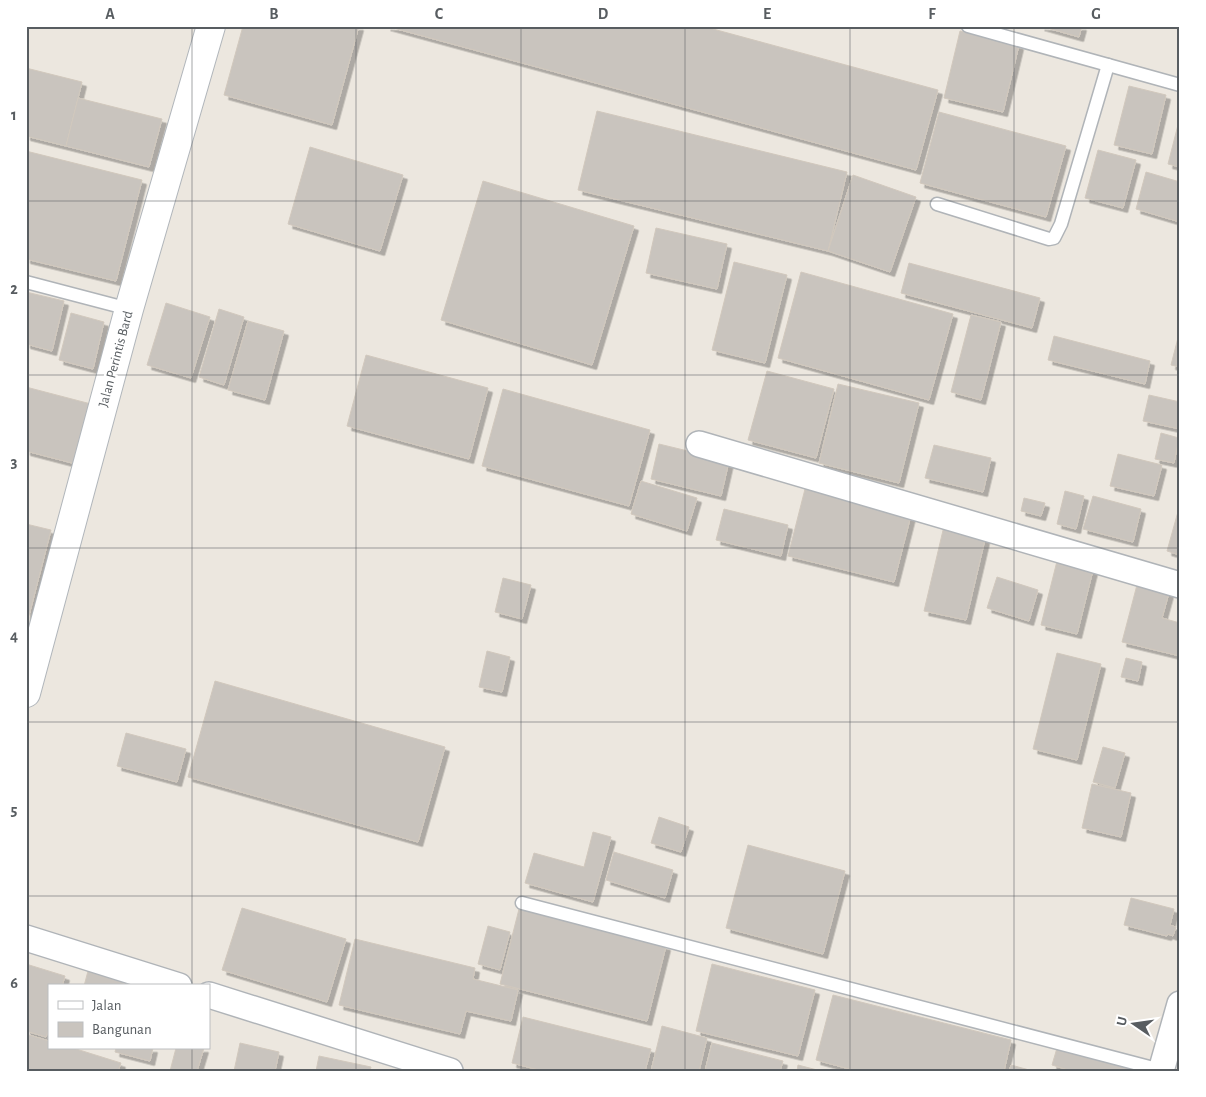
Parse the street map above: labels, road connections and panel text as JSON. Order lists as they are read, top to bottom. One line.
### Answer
{"streets":{"street":["Jalan Perintis Bard"]},"legend":["Jalan","Bangunan"],"north":"left","grid":{"columns":["A","B","C","D","E","F","G"],"rows":["1","2","3","4","5","6"]}}
